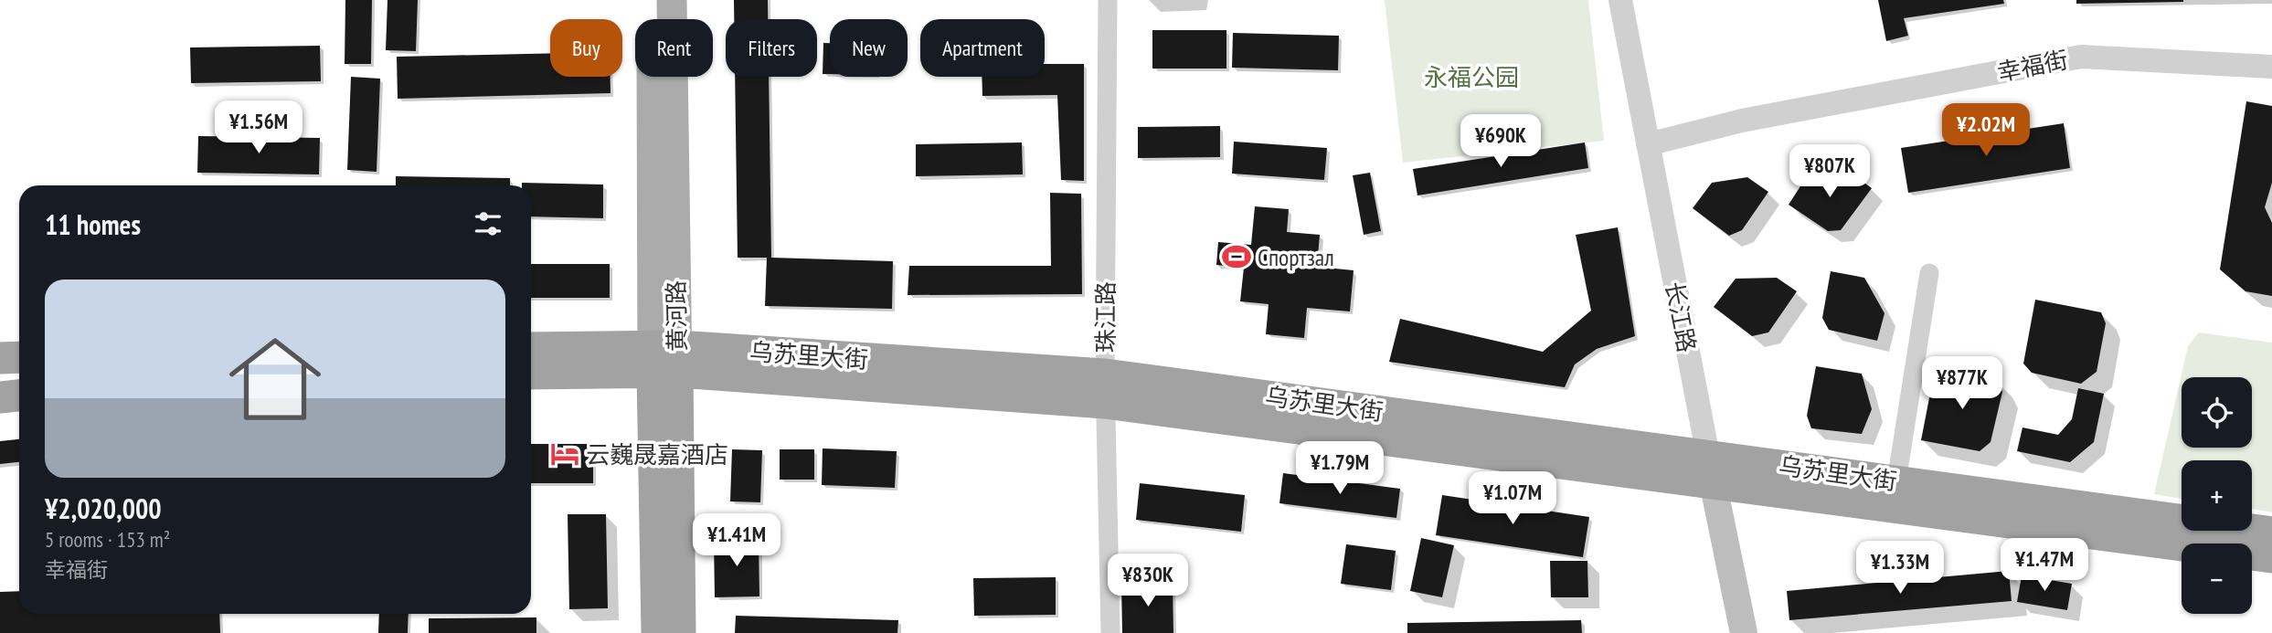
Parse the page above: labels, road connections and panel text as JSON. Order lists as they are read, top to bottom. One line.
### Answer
{"streets":{"highway":["黄河路","乌苏里大街"],"main road":["长江路"],"street":["幸福街","珠江路"]},"crossings":[["幸福街","长江路"],["黄河路","乌苏里大街"],["珠江路","乌苏里大街"],["长江路","乌苏里大街"]],"parks":["永福公园"],"places":{"sports":["Спортзал"],"hotel":["云巍晟嘉酒店"]},"page":{"chip":["Buy","Rent","Filters","New","Apartment"],"price":["¥1.56M","¥2.02M","¥690K","¥807K","¥877K","¥1.79M","¥1.07M","¥1.41M","¥1.47M","¥1.33M","¥830K"],"heading":"11 homes","list":[{"name":"¥2,020,000","note":"5 rooms · 153 m² · 幸福街"}],"map_buttons":["+","−"]}}
